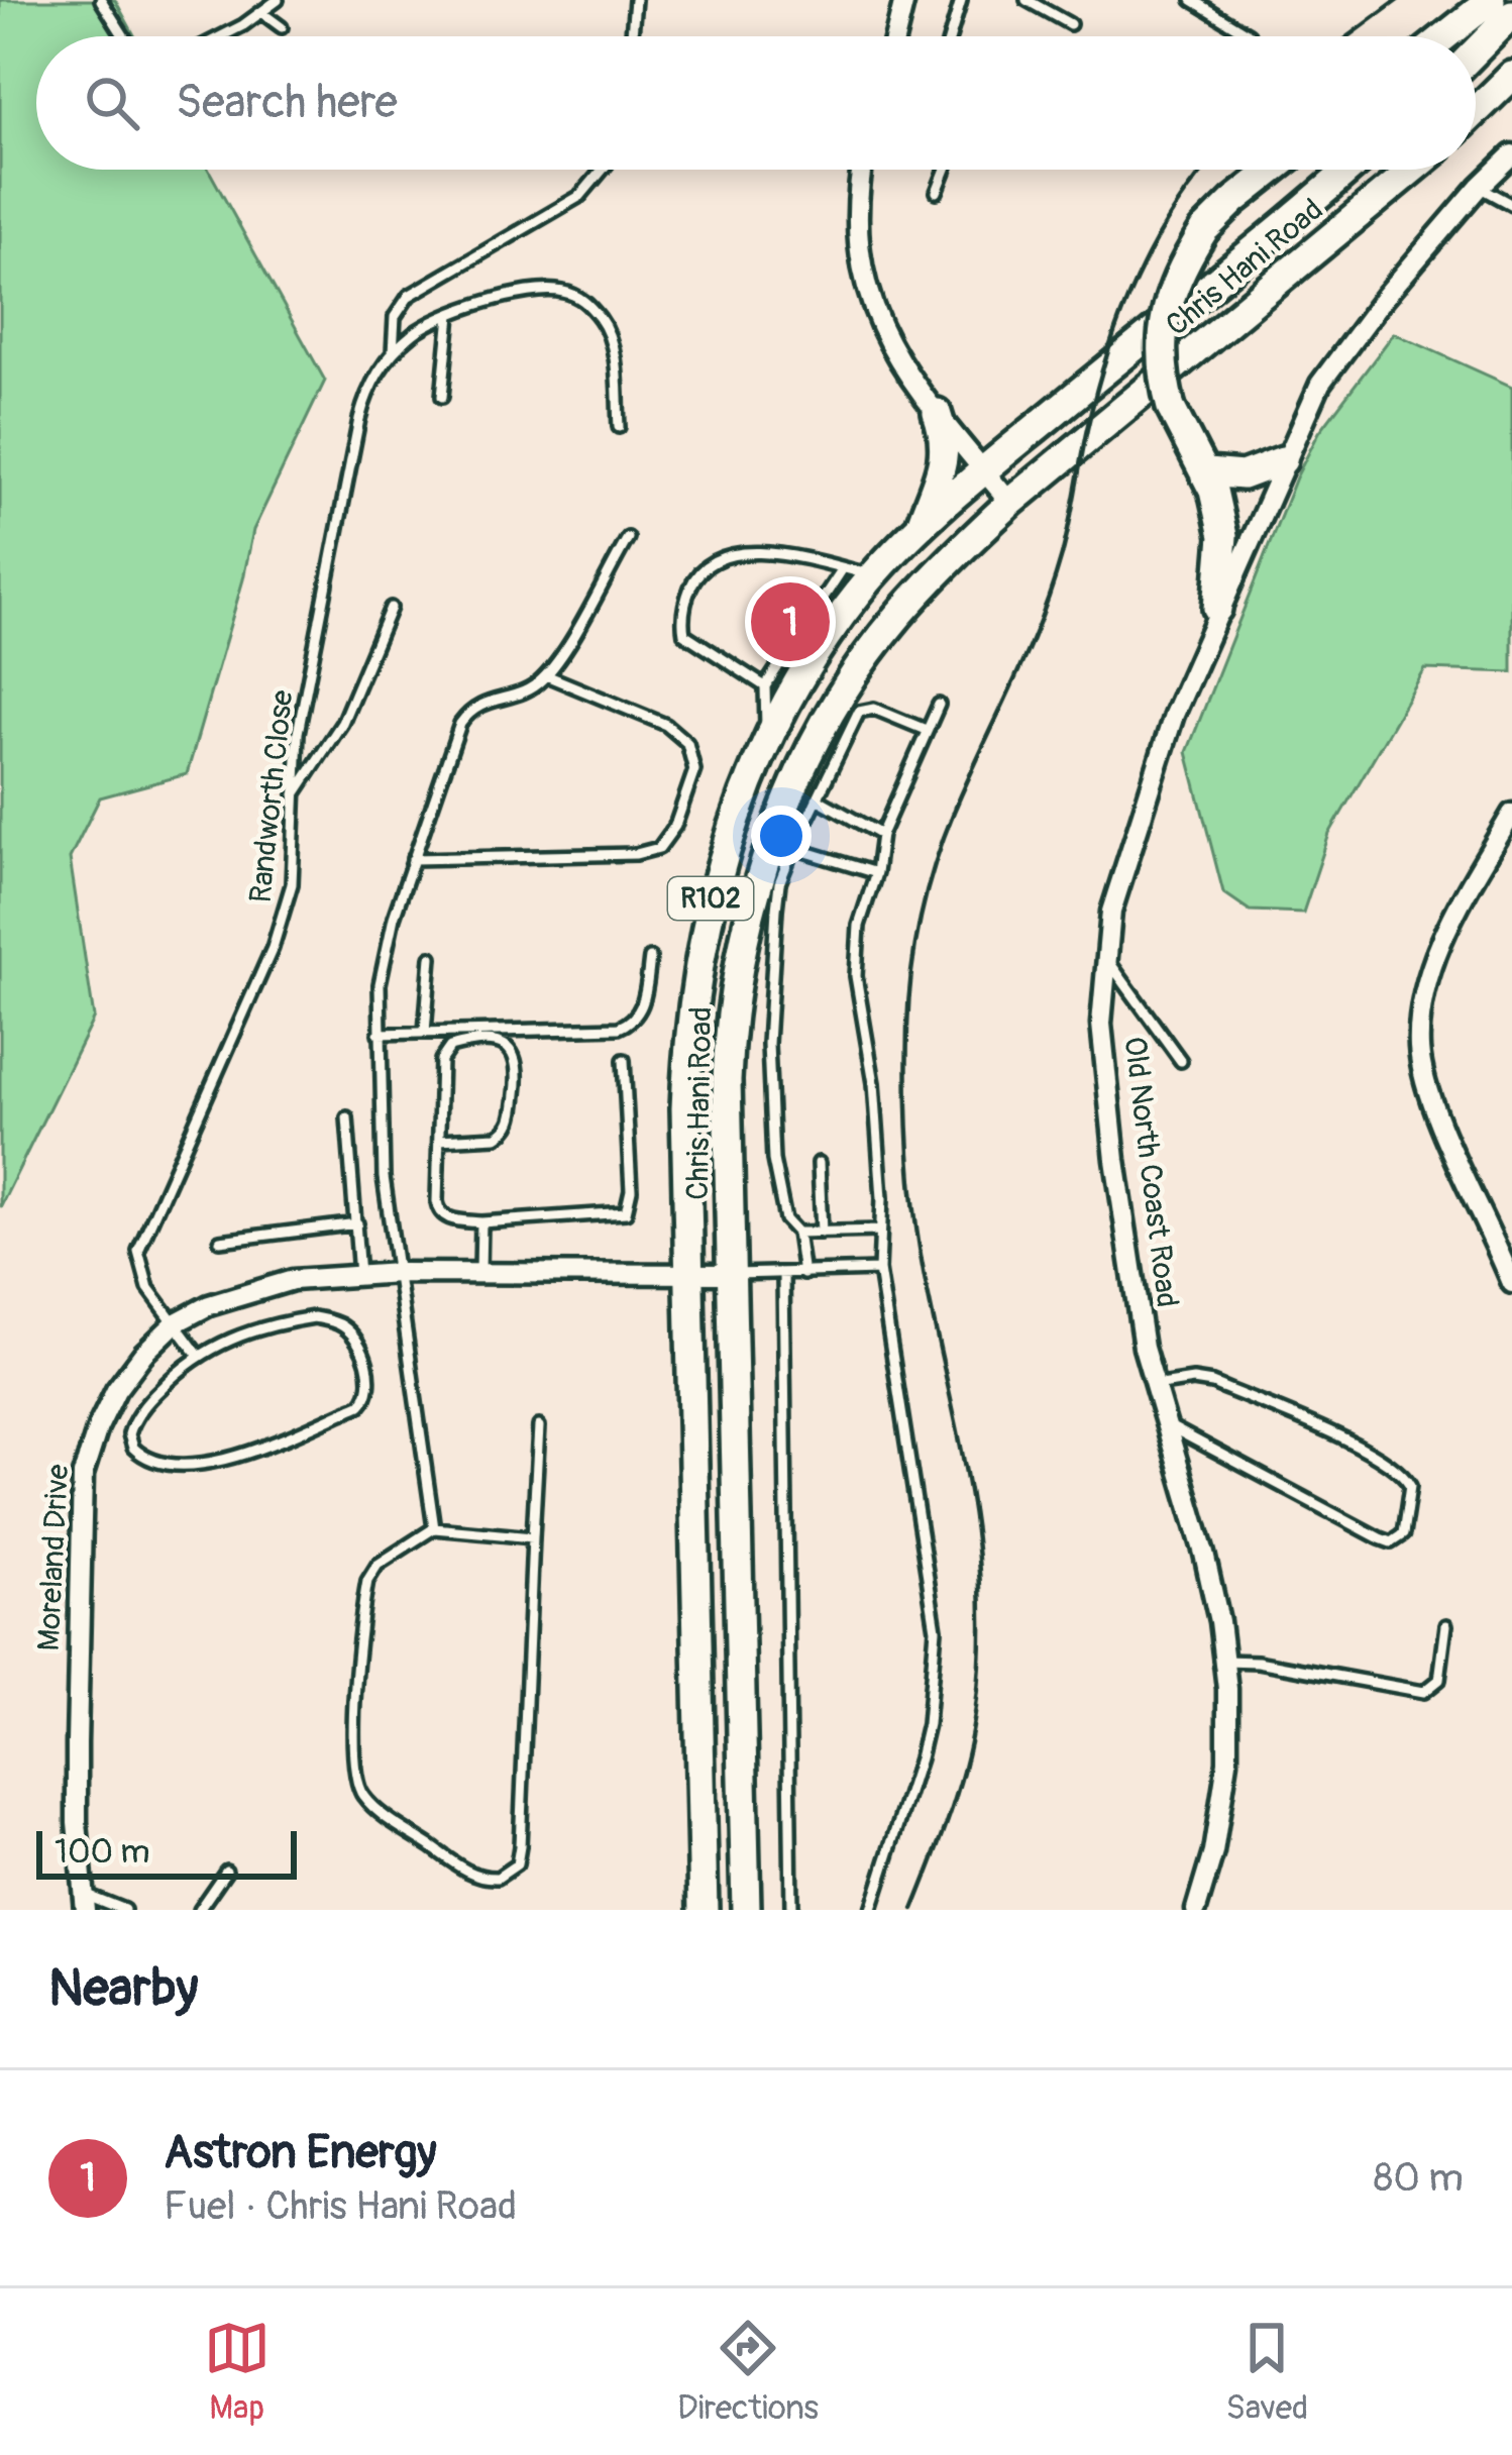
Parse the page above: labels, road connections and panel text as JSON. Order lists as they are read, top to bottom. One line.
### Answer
{"streets":{"main road":["Chris Hani Road","R102"],"street":["Old North Coast Road","Moreland Drive"],"lane":["Randworth Close"]},"crossings":[["Chris Hani Road","Moreland Drive"],["Randworth Close","Moreland Drive"]],"scale_bar":"100 m","page":{"search":"Search here","pins":"1","scale":"100 m","heading":"Nearby","list":[{"mark":"1","name":"Astron Energy","note":"Fuel · Chris Hani Road","value":"80 m"}],"nav":["Map","Directions","Saved"]}}
